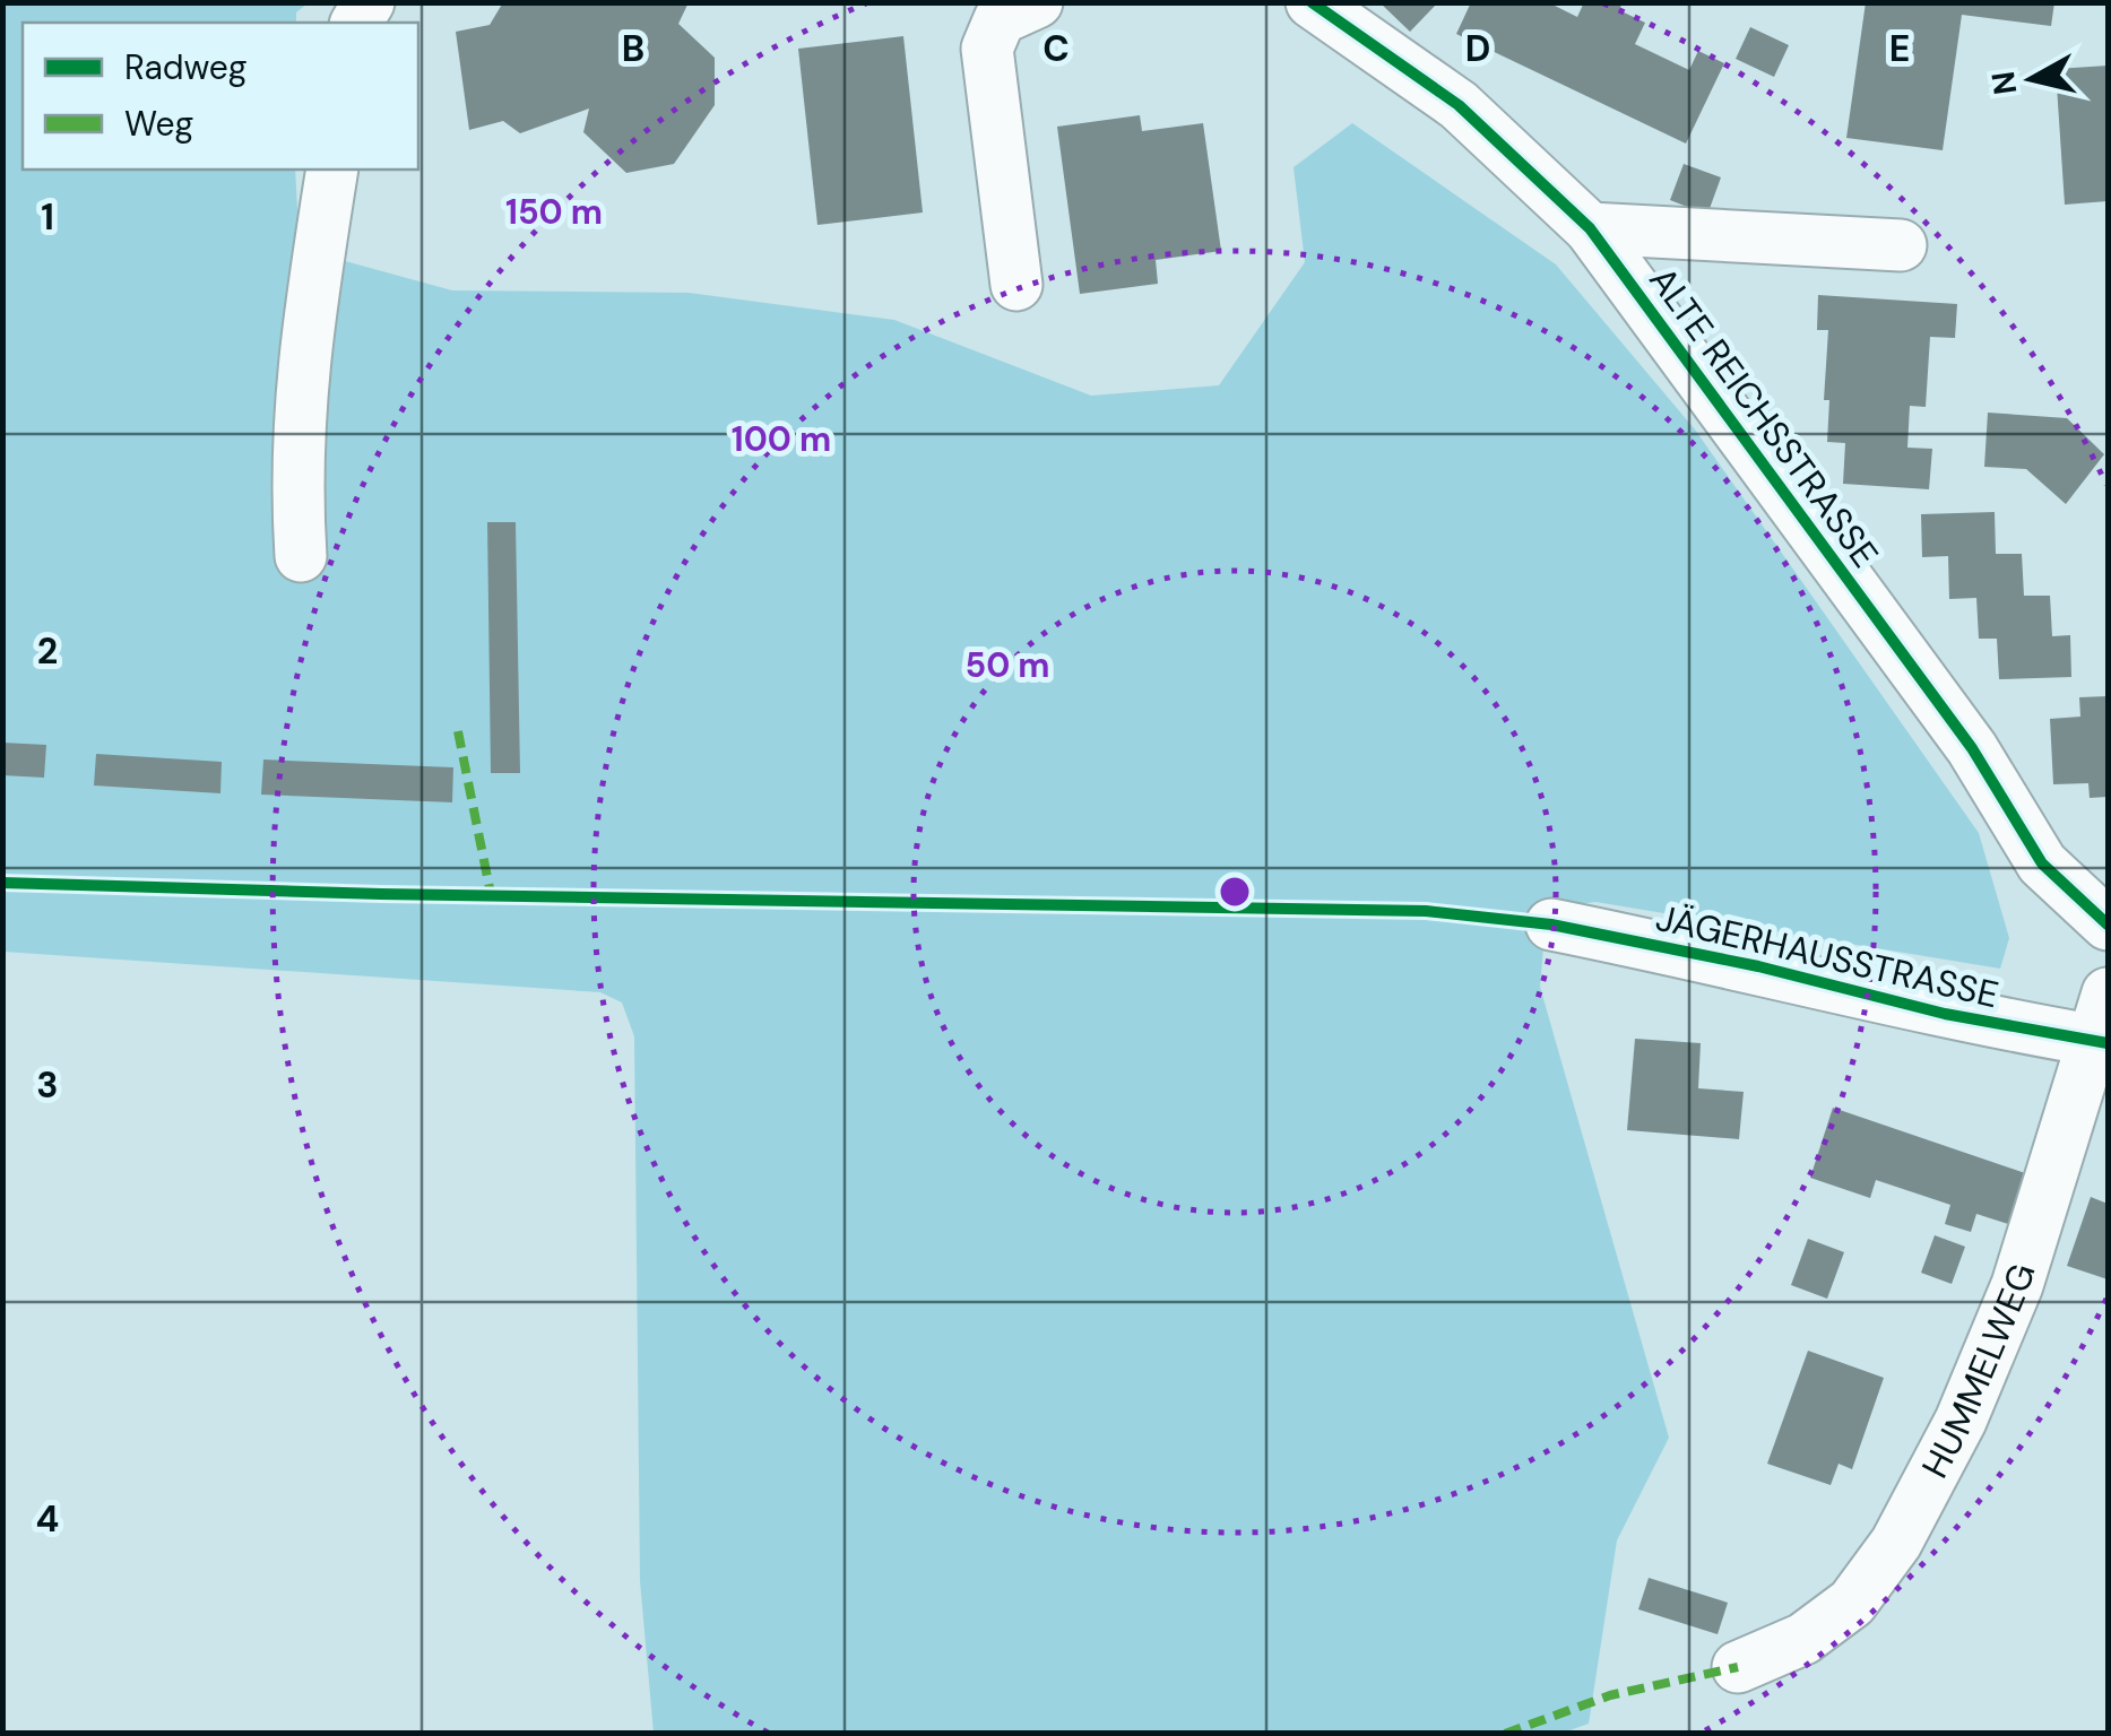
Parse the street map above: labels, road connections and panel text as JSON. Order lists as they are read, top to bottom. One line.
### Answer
{"streets":{"street":["ALTE REICHSSTRASSE","JÄGERHAUSSTRASSE","HUMMELWEG"]},"crossings":[["JÄGERHAUSSTRASSE","HUMMELWEG"]],"legend":["Radweg","Weg"],"north":"left","grid":{"columns":["B","C","D","E"],"rows":["1","2","3","4"]},"rings":["150 m","100 m","50 m"]}
